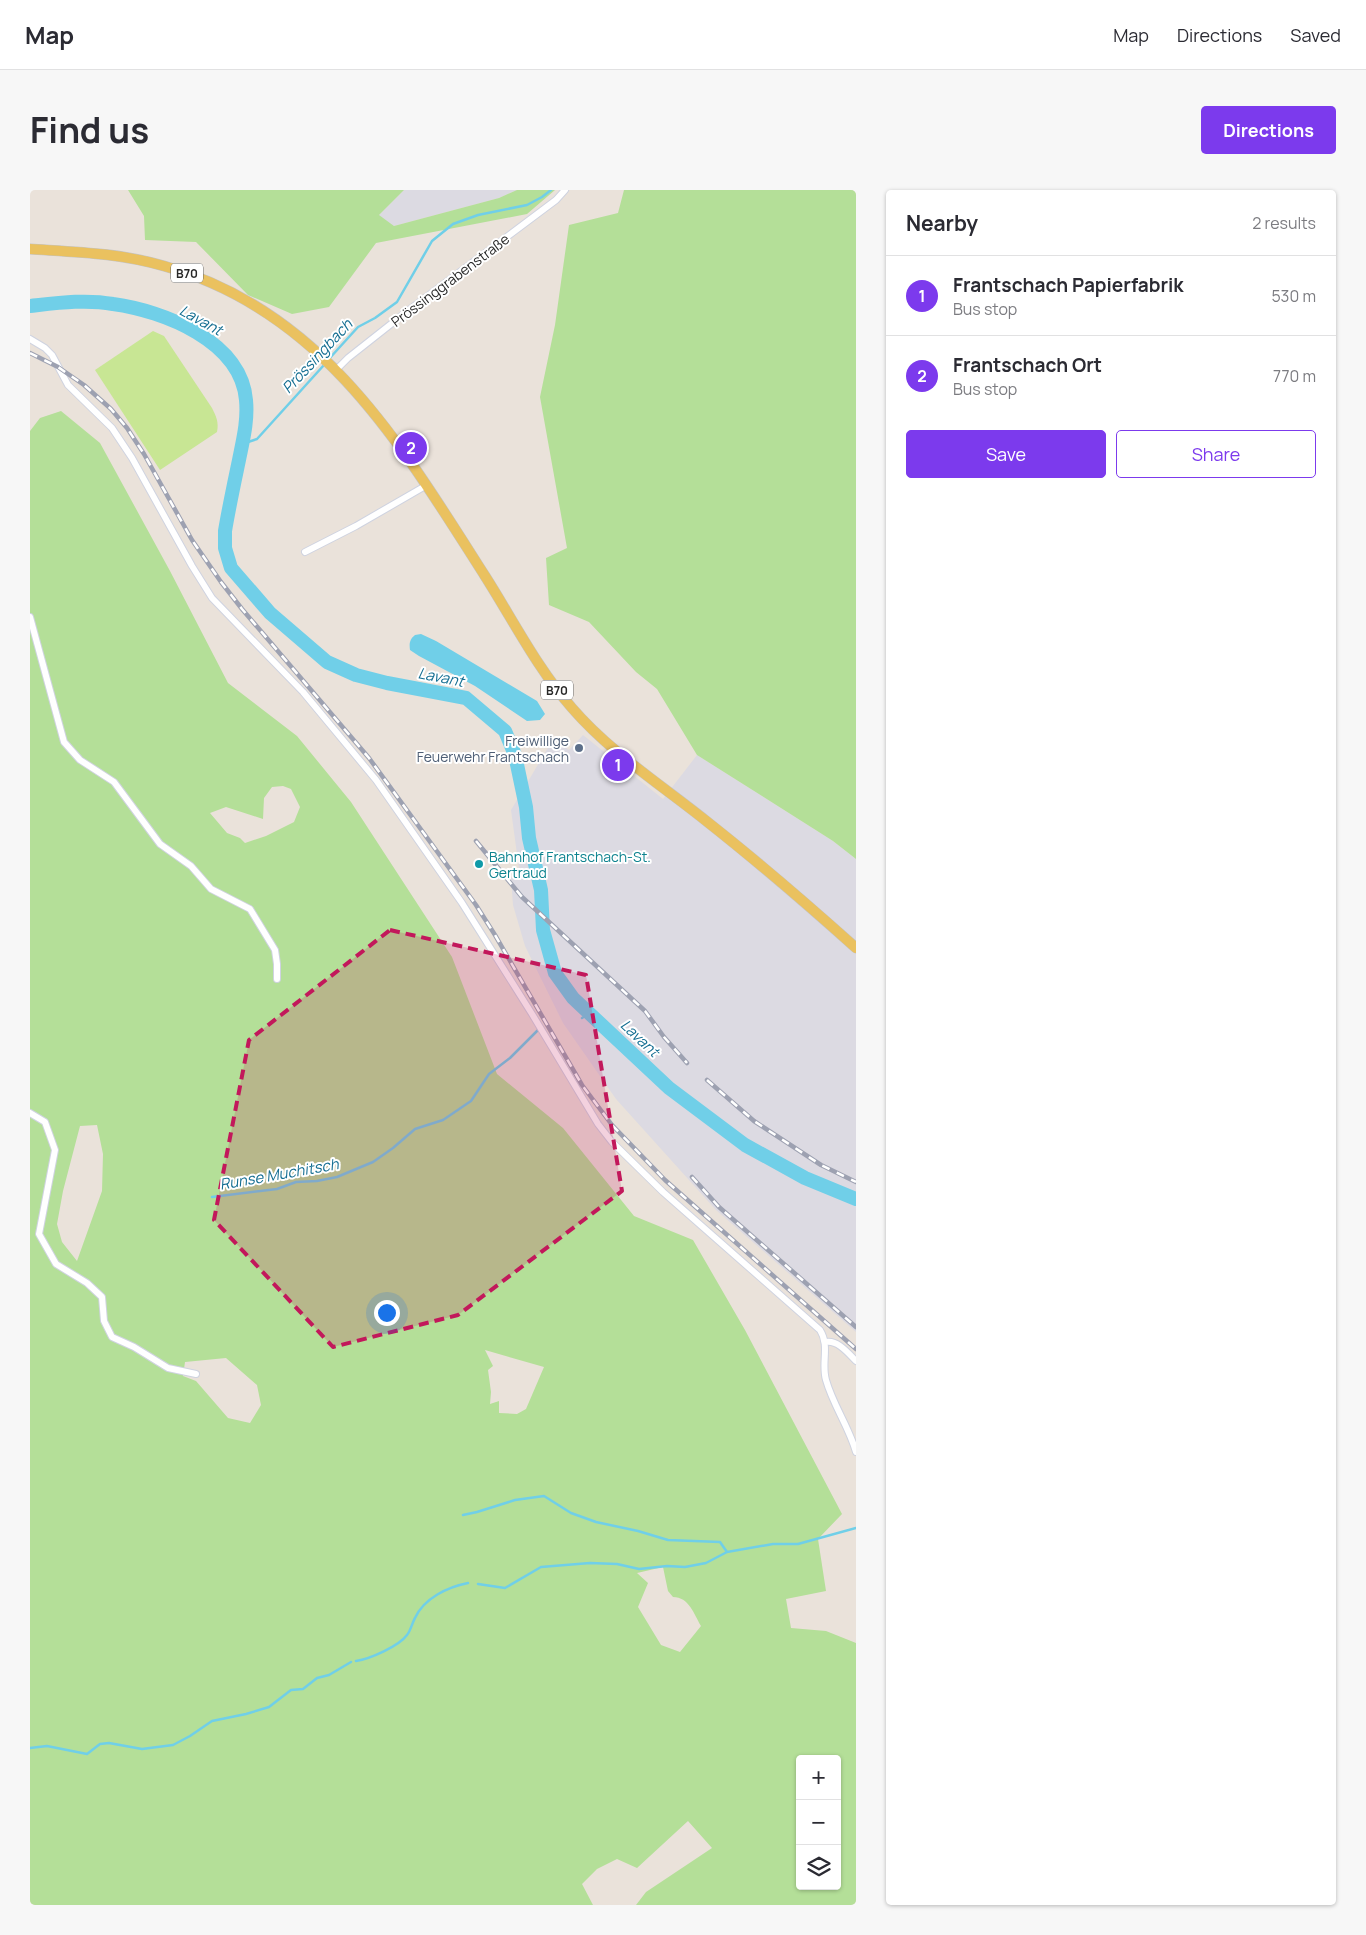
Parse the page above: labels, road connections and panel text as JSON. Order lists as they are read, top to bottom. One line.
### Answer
{"streets":{"main road":["B70"],"street":["Prössinggrabenstraße"]},"crossings":[["B70","Prössinggrabenstraße"]],"water":["Lavant","Prössingbach","Runse Muchitsch"],"places":["Freiwillige Feuerwehr Frantschach","Bahnhof Frantschach-St. Gertraud"],"page":{"header":"Map","nav":["Map","Directions","Saved"],"title":"Find us","buttons":["Directions",["Save","Share"]],"heading":["Nearby","2 results"],"list":[{"mark":"1","name":"Frantschach Papierfabrik","note":"Bus stop","value":"530 m"},{"mark":"2","name":"Frantschach Ort","note":"Bus stop","value":"770 m"}],"pins":["2","1"],"map_buttons":["+","−"]}}
